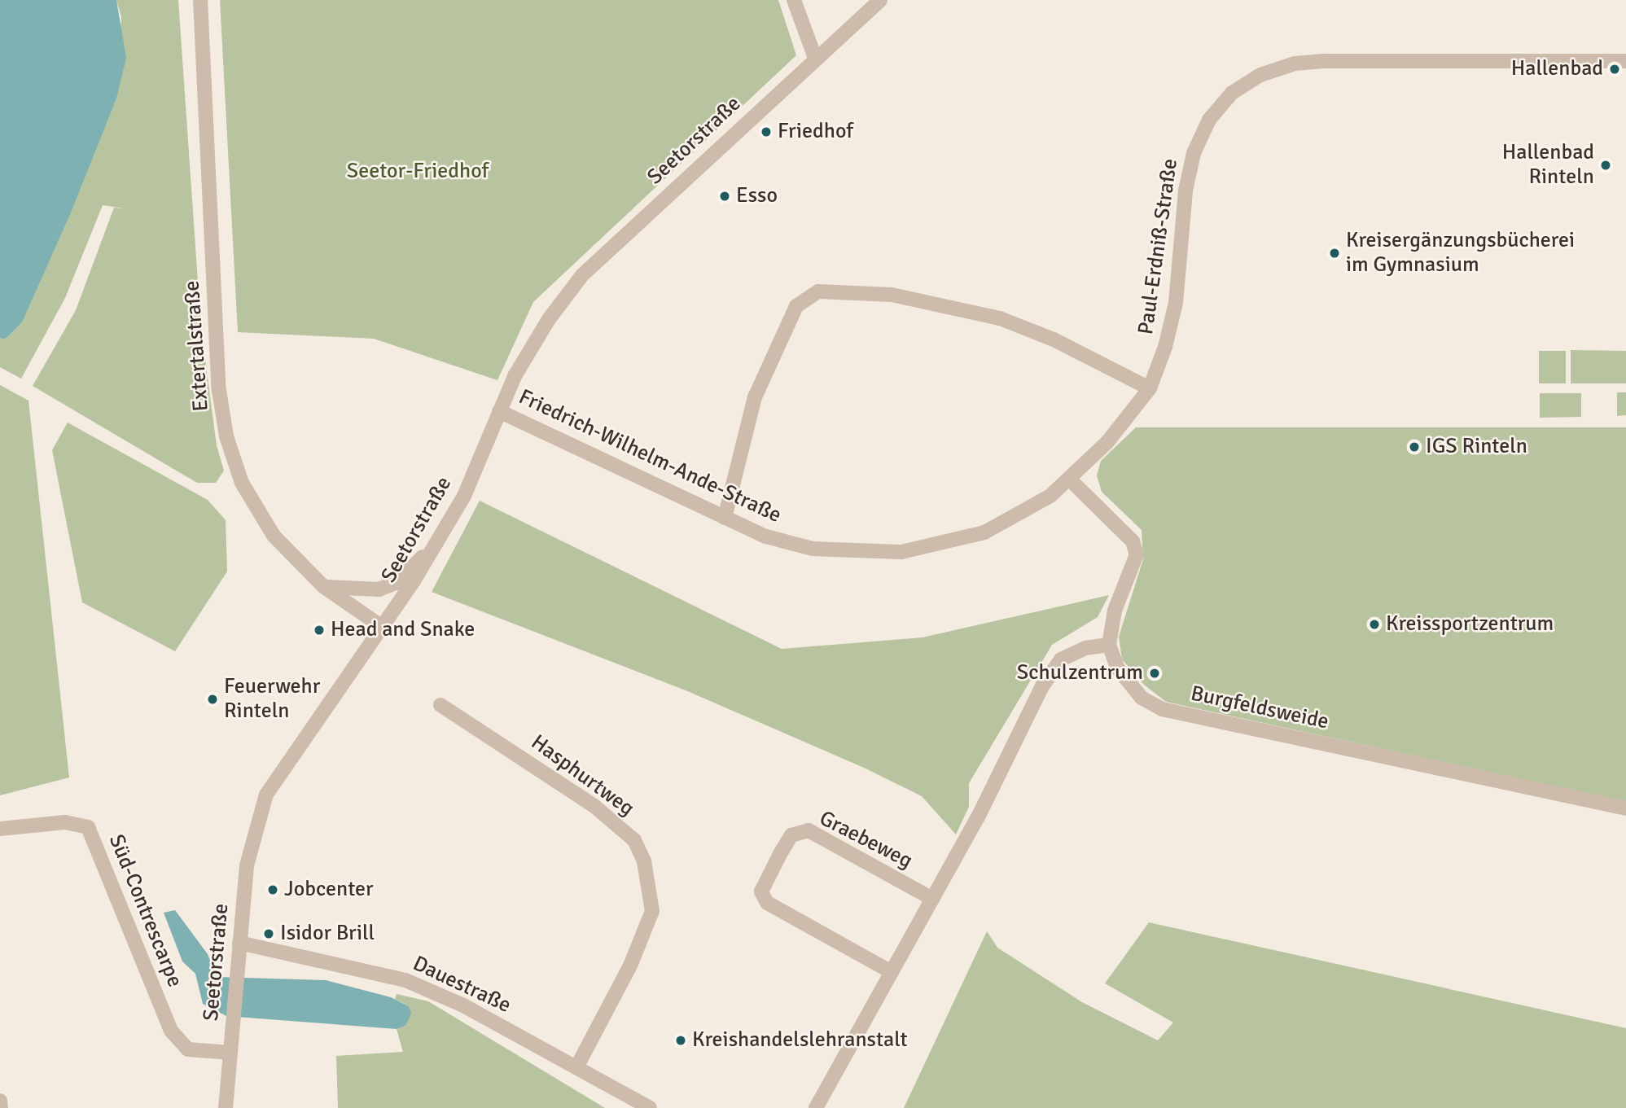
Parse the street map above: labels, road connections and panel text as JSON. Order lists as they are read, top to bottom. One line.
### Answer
{"streets":{"street":["Seetorstraße","Paul-Erdniß-Straße","Extertalstraße","Friedrich-Wilhelm-Ande-Straße","Burgfeldsweide","Hasphurtweg","Graebeweg","Süd-Contrescarpe","Dauestraße"]},"crossings":[["Seetorstraße","Extertalstraße"],["Seetorstraße","Friedrich-Wilhelm-Ande-Straße"],["Seetorstraße","Süd-Contrescarpe"],["Seetorstraße","Dauestraße"],["Paul-Erdniß-Straße","Friedrich-Wilhelm-Ande-Straße"],["Paul-Erdniß-Straße","Burgfeldsweide"],["Friedrich-Wilhelm-Ande-Straße","Burgfeldsweide"],["Hasphurtweg","Dauestraße"]],"parks":["Seetor-Friedhof"],"places":["Hallenbad","Friedhof","Hallenbad Rinteln","Esso","Kreisergänzungsbücherei im Gymnasium","IGS Rinteln","Kreissportzentrum","Head and Snake","Schulzentrum","Feuerwehr Rinteln","Jobcenter","Isidor Brill","Kreishandelslehranstalt"]}
